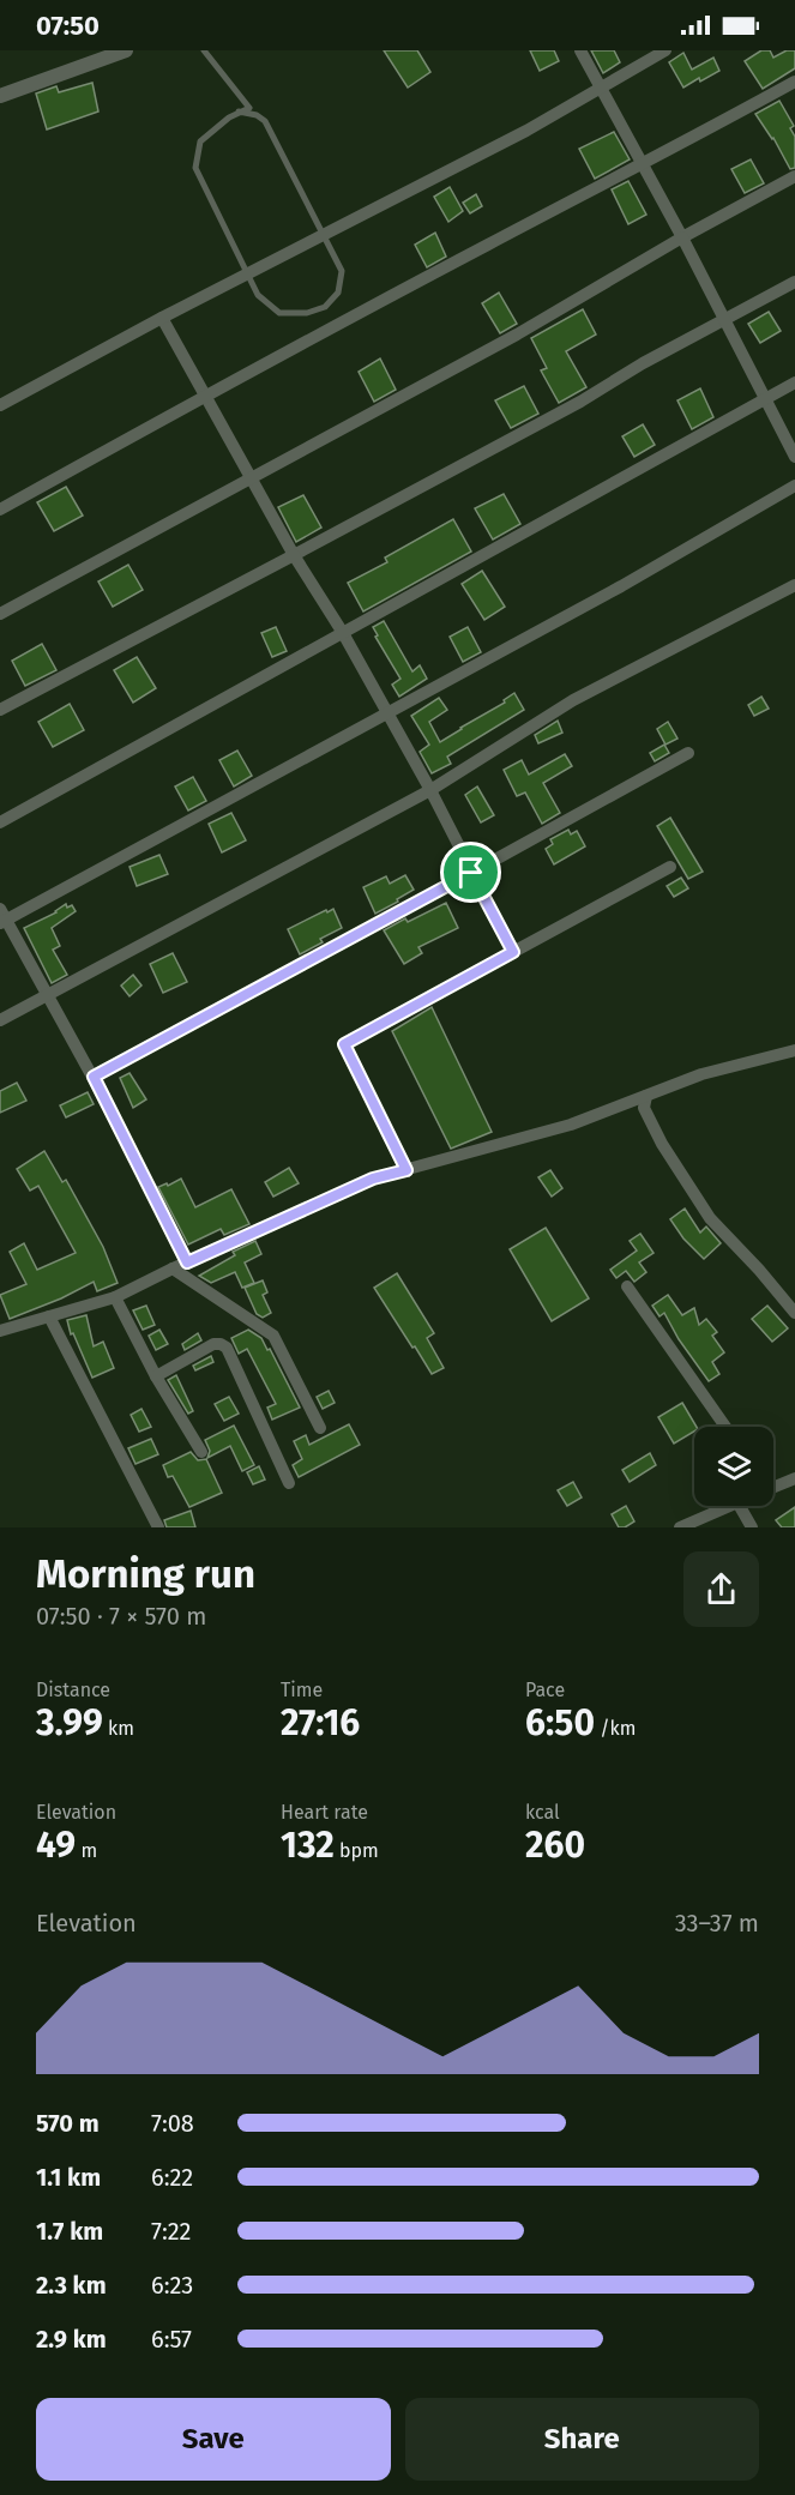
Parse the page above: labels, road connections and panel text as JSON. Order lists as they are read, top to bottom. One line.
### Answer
{"page":{"status":"07:50","heading":["Morning run","07:50 · 7 × 570 m"],"stats":[["Distance","3.99 km"],["Time","27:16"],["Pace","6:50 /km"],["Elevation","49 m"],["Heart rate","132 bpm"],["kcal","260"]],"chart":["Elevation","33–37 m"],"list":[{"name":"570 m","note":"7:08"},{"name":"1.1 km","note":"6:22"},{"name":"1.7 km","note":"7:22"},{"name":"2.3 km","note":"6:23"},{"name":"2.9 km","note":"6:57"}],"buttons":["Save","Share"]}}
